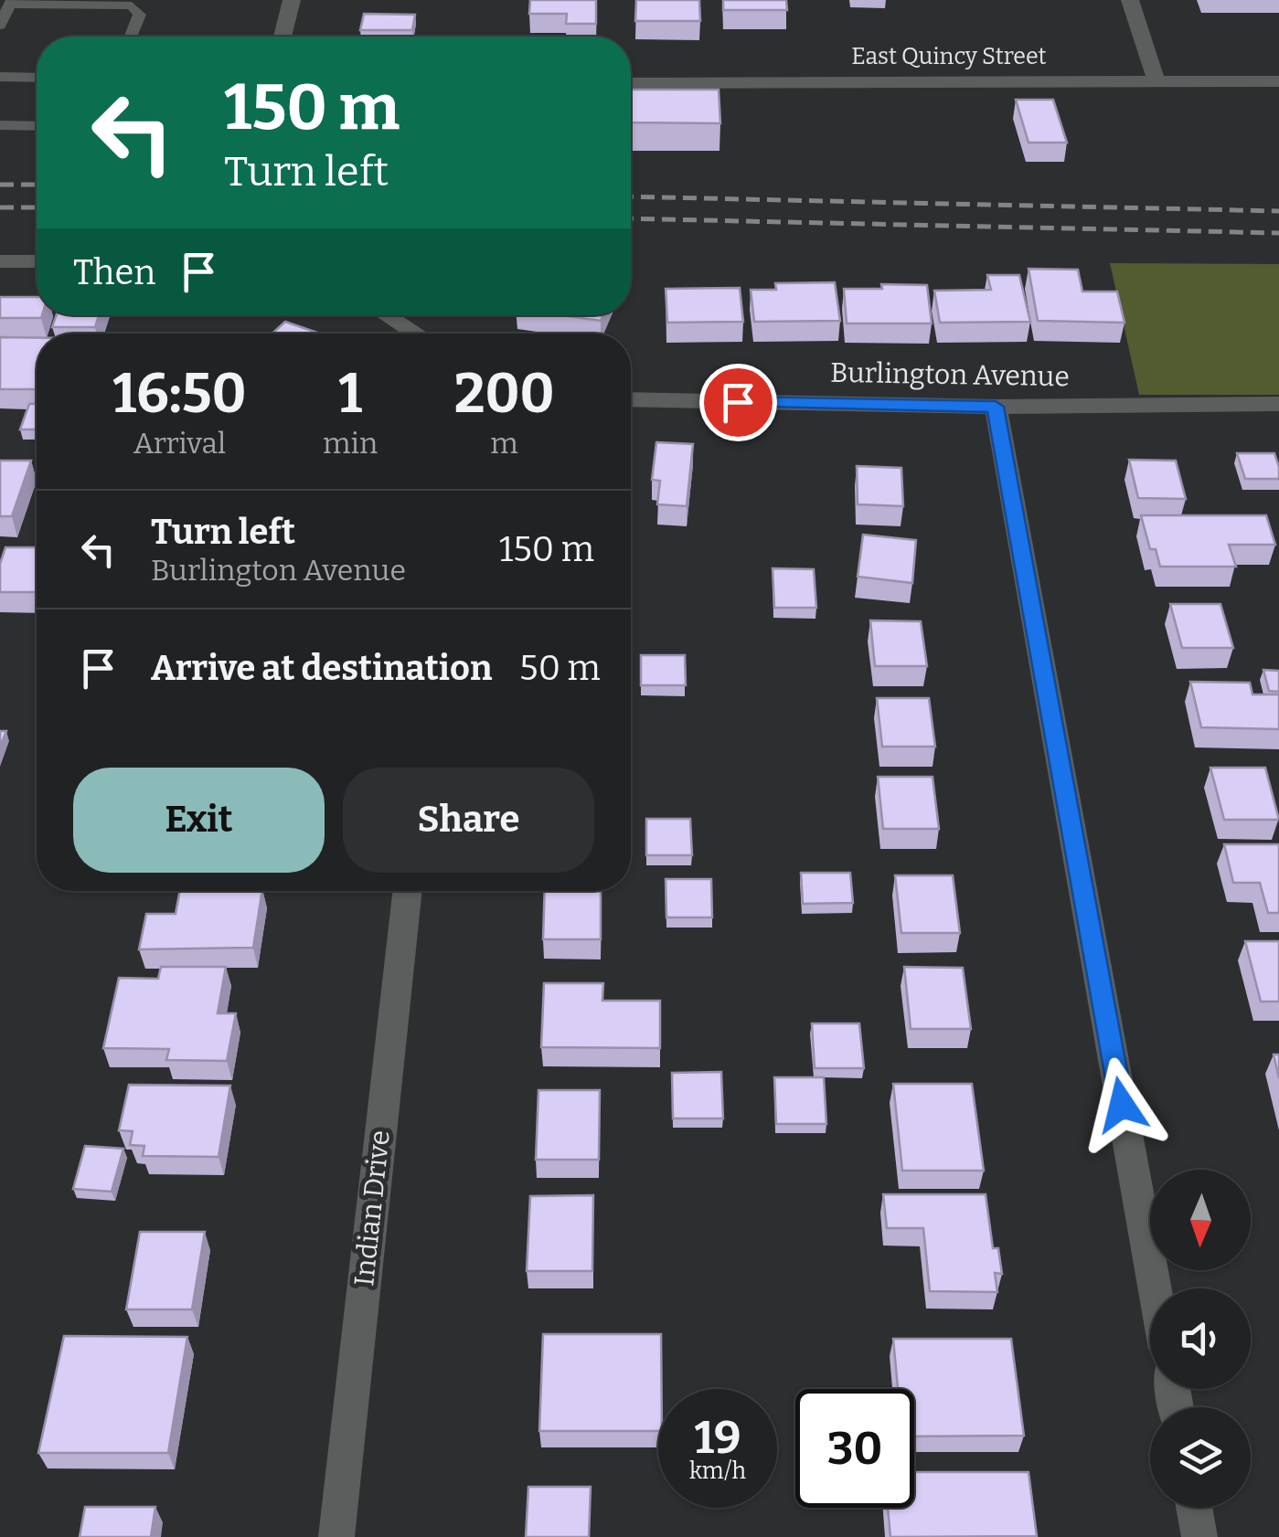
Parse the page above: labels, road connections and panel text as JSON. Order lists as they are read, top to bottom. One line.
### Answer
{"streets":{"street":["East Quincy Street","Burlington Avenue","Indian Drive"]},"north":"bottom","page":{"turn":["150 m","Turn left"],"then":"Then","eta":["16:50","Arrival","1","min","200","m"],"list":[{"name":"Turn left","note":"Burlington Avenue","value":"150 m"},{"name":"Arrive at destination","value":"50 m"}],"buttons":["Exit","Share"],"speed":"19 km/h","limit":"30"}}
